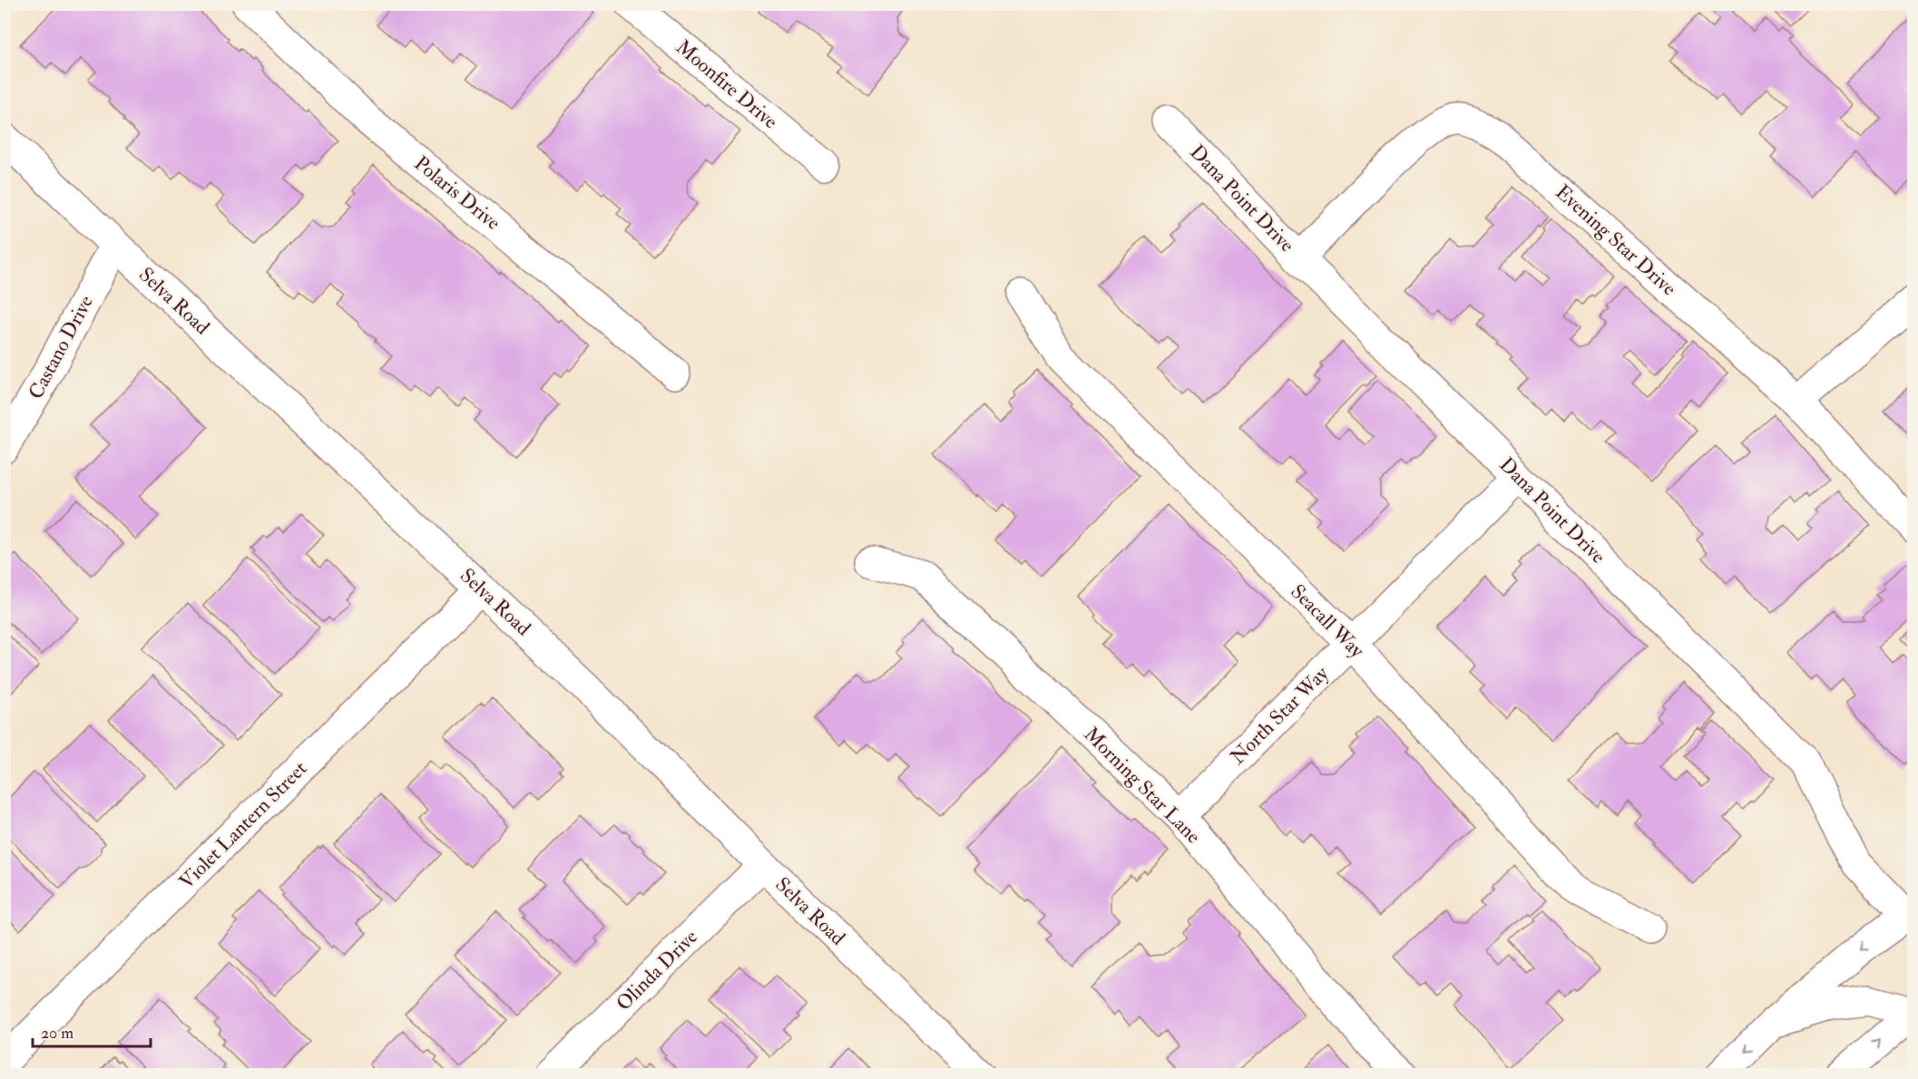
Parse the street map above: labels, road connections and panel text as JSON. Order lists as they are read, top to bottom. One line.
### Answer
{"streets":{"street":["Moonfire Drive","Polaris Drive","Dana Point Drive","Evening Star Drive","Selva Road","Castano Drive","Seacall Way","North Star Way","Morning Star Lane","Violet Lantern Street","Olinda Drive"]},"crossings":[["Dana Point Drive","Evening Star Drive"],["Dana Point Drive","North Star Way"],["Selva Road","Castano Drive"],["Selva Road","Violet Lantern Street"],["Selva Road","Olinda Drive"],["Seacall Way","North Star Way"],["North Star Way","Morning Star Lane"]],"scale_bar":"20 m"}
